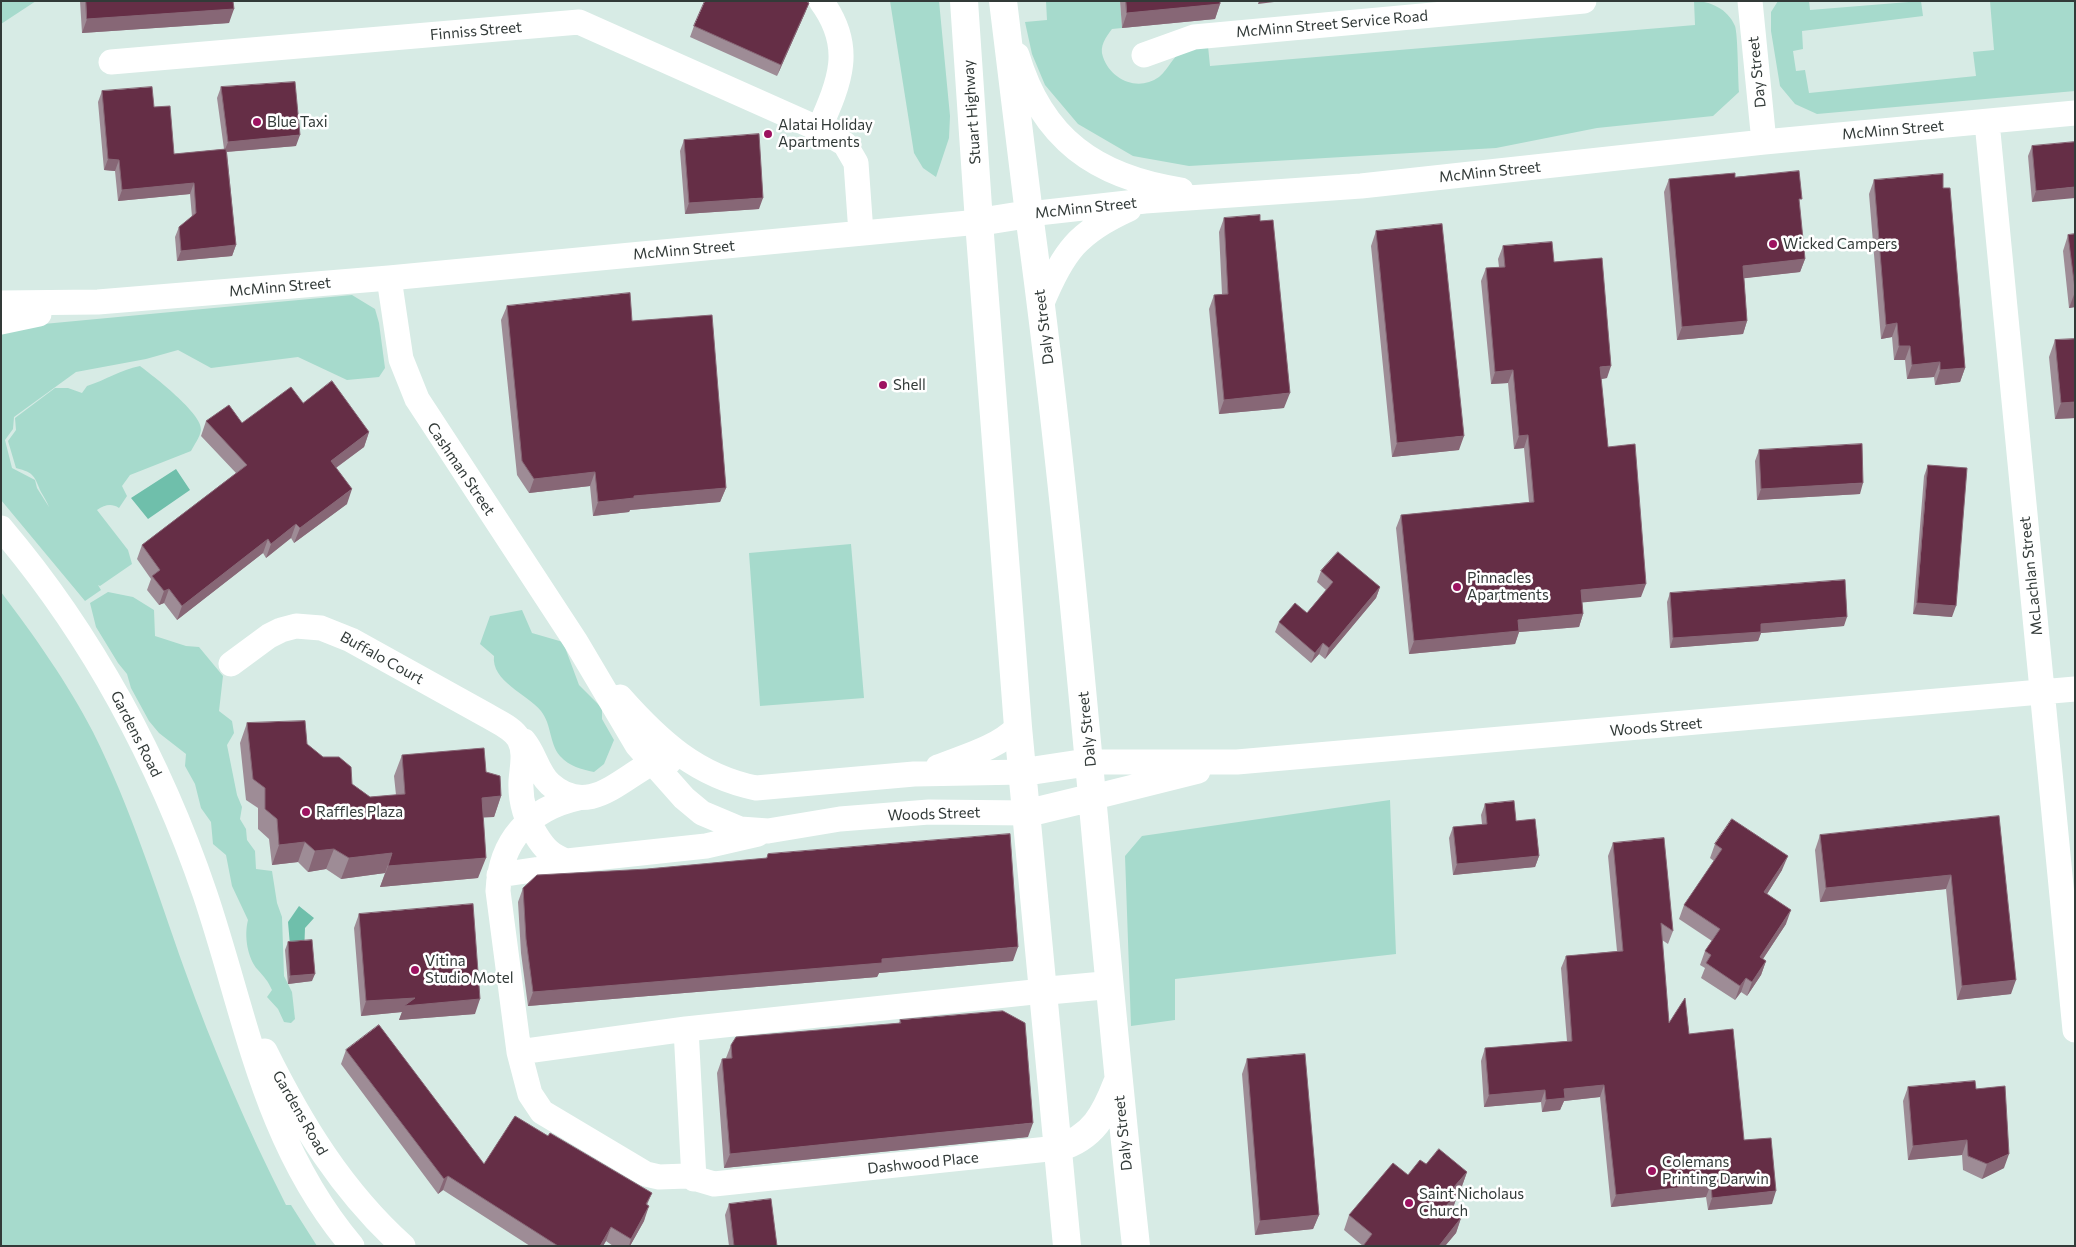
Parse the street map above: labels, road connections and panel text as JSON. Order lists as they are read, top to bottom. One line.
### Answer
{"streets":{"main road":["Stuart Highway","McMinn Street","Daly Street","Dashwood Place"],"street":["McMinn Street Service Road","Finniss Street","Day Street","Cashman Street","McLachlan Street","Buffalo Court","Woods Street","Gardens Road"]},"crossings":[["Finniss Street","McMinn Street"],["Day Street","McMinn Street"],["Stuart Highway","McMinn Street"],["McMinn Street","Daly Street"],["McMinn Street","Cashman Street"],["McMinn Street","McLachlan Street"],["Daly Street","Woods Street"],["Daly Street","Dashwood Place"],["Cashman Street","Woods Street"],["McLachlan Street","Woods Street"]],"places":["Blue Taxi","Alatai Holiday Apartments","Wicked Campers","Shell","Pinnacles Apartments","Raffles Plaza","Vitina Studio Motel","Colemans Printing Darwin","Saint Nicholaus Church"]}
